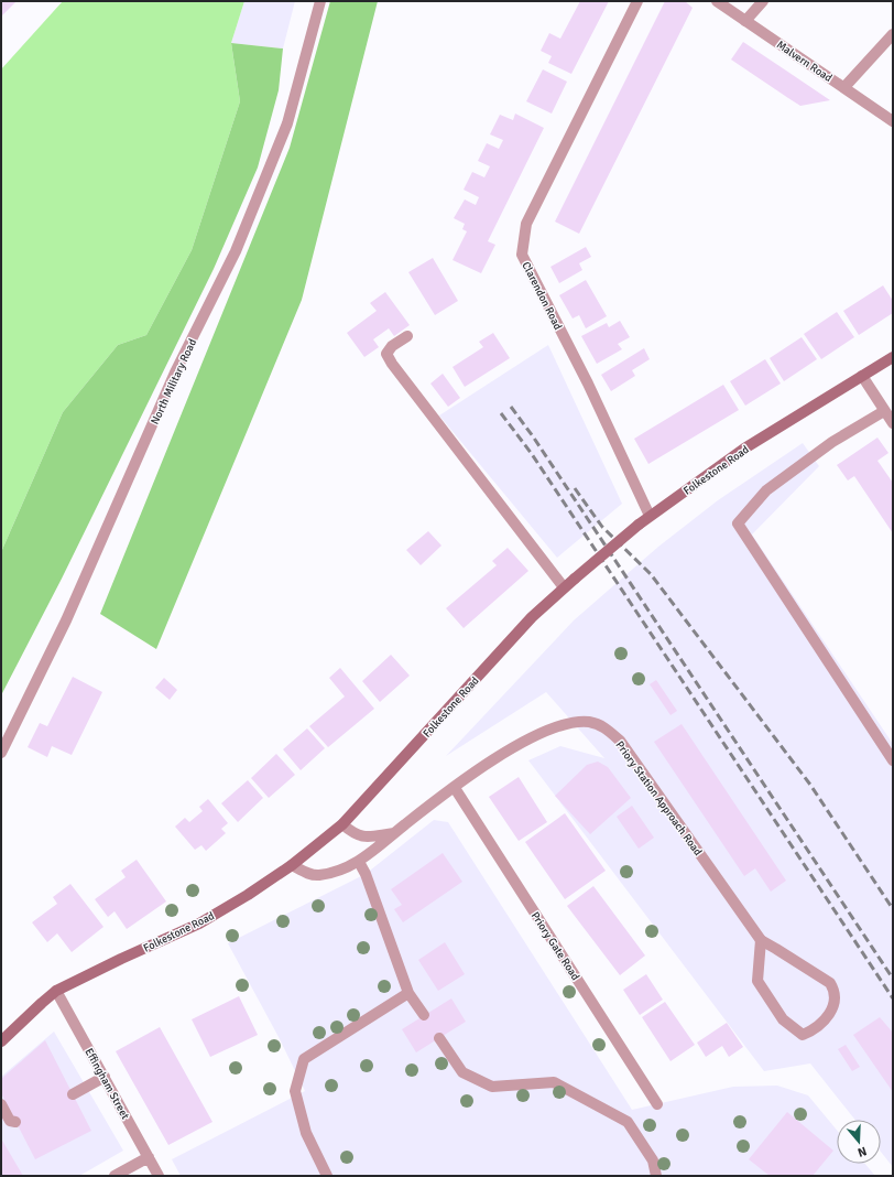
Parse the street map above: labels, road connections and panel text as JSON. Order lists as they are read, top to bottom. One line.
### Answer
{"streets":{"main road":["Folkestone Road"],"street":["Malvern Road","Clarendon Road","North Military Road","Priory Station Approach Road","Priory Gate Road","Effingham Street"]},"crossings":[["Clarendon Road","Folkestone Road"],["Folkestone Road","Priory Station Approach Road"],["Folkestone Road","Effingham Street"],["Priory Station Approach Road","Priory Gate Road"]],"north":"bottom"}
